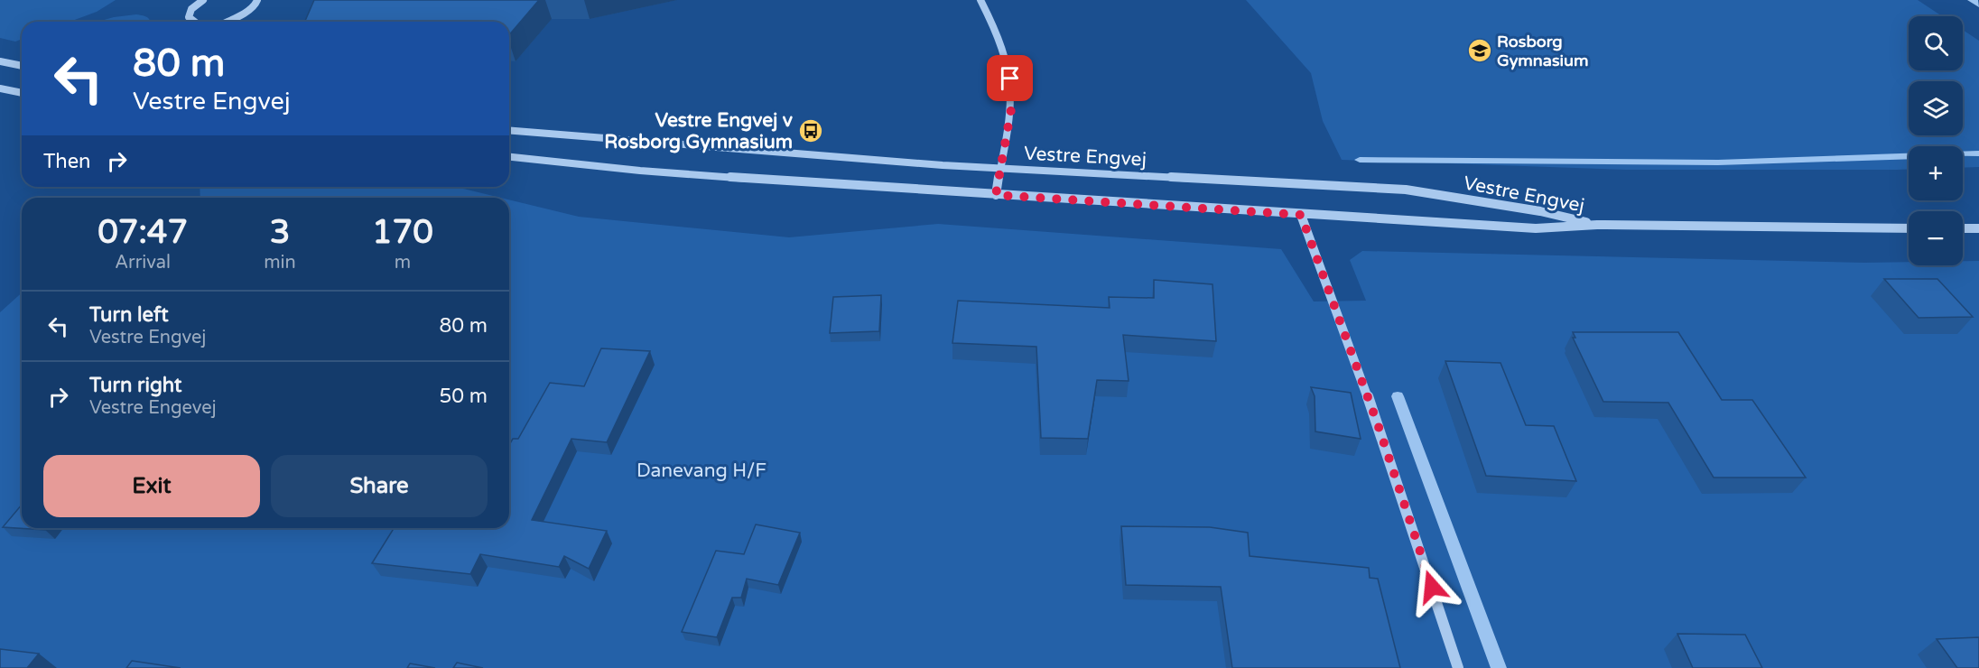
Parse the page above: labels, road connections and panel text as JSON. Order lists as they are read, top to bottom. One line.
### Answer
{"streets":{"street":["Vestre Engvej"]},"parks":["Danevang H/F"],"places":{"school or university":["Rosborg Gymnasium"],"bus stop":["Vestre Engvej v Rosborg Gymnasium"]},"page":{"map_buttons":["+","−"],"turn":["80 m","Vestre Engvej"],"then":"Then","eta":["07:47","Arrival","3","min","170","m"],"list":[{"name":"Turn left","note":"Vestre Engvej","value":"80 m"},{"name":"Turn right","note":"Vestre Engevej","value":"50 m"}],"buttons":["Exit","Share"]}}
